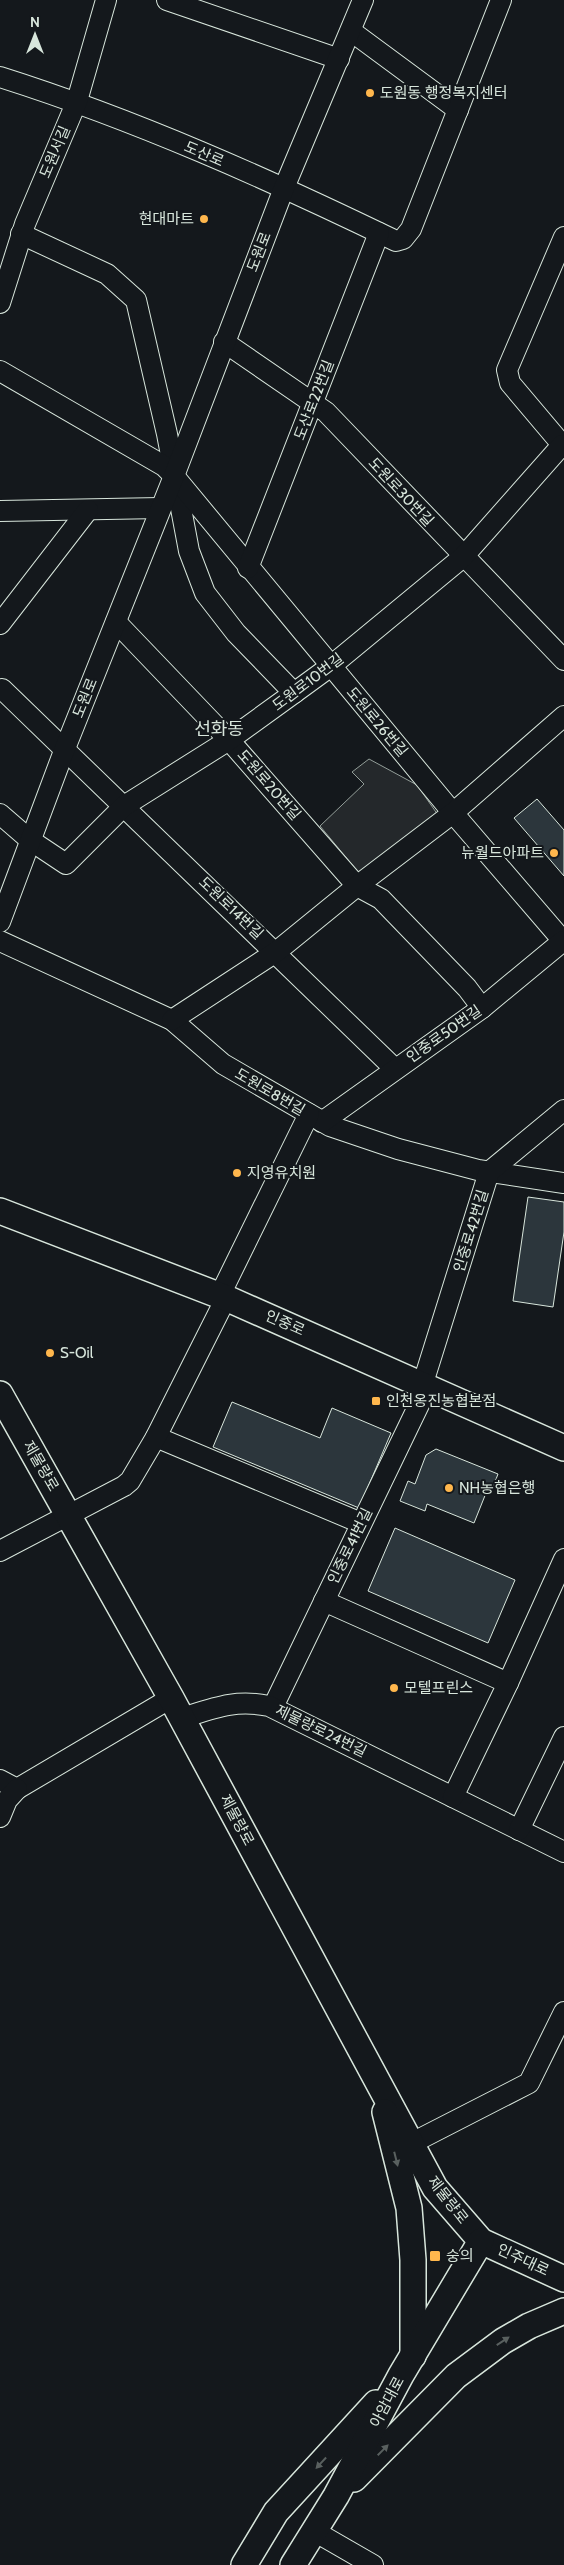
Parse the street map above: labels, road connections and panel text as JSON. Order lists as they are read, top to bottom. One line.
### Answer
{"streets":{"main road":["인중로","제물량로","인주대로","아암대로"],"street":["도원서길","도산로","도원로","도산로22번길","도원로30번길","도원로10번길","도원로26번길","도원로20번길","도원로14번길","인중로50번길","도원로8번길","인중로42번길","인중로41번길","제물량로24번길"]},"crossings":[["도원서길","도산로"],["도산로","도원로"],["도산로","도산로22번길"],["도원로","도원로30번길"],["도원로","도원로10번길"],["도원로","도원로26번길"],["도원로","도원로20번길"],["도원로","도원로14번길"],["도산로22번길","도원로30번길"],["도산로22번길","도원로26번길"],["도원로30번길","도원로10번길"],["도원로10번길","도원로26번길"],["도원로10번길","도원로20번길"],["도원로10번길","도원로14번길"],["도원로26번길","인중로50번길"],["도원로14번길","인중로50번길"],["인중로50번길","도원로8번길"],["인중로50번길","인중로"],["인중로50번길","제물량로"],["도원로8번길","인중로42번길"],["인중로42번길","인중로"],["인중로42번길","인중로41번길"],["인중로","인중로41번길"],["제물량로","제물량로24번길"],["제물량로","인주대로"],["제물량로","아암대로"],["인중로41번길","제물량로24번길"],["인주대로","아암대로"]],"districts":["선화동"],"places":{"other":["도원동 행정복지센터","현대마트","뉴월드아파트","지영유치원","S-Oil","NH농협은행","모텔프린스"],"transit":["인천옹진농협본점","숭의"]},"north":"top"}
